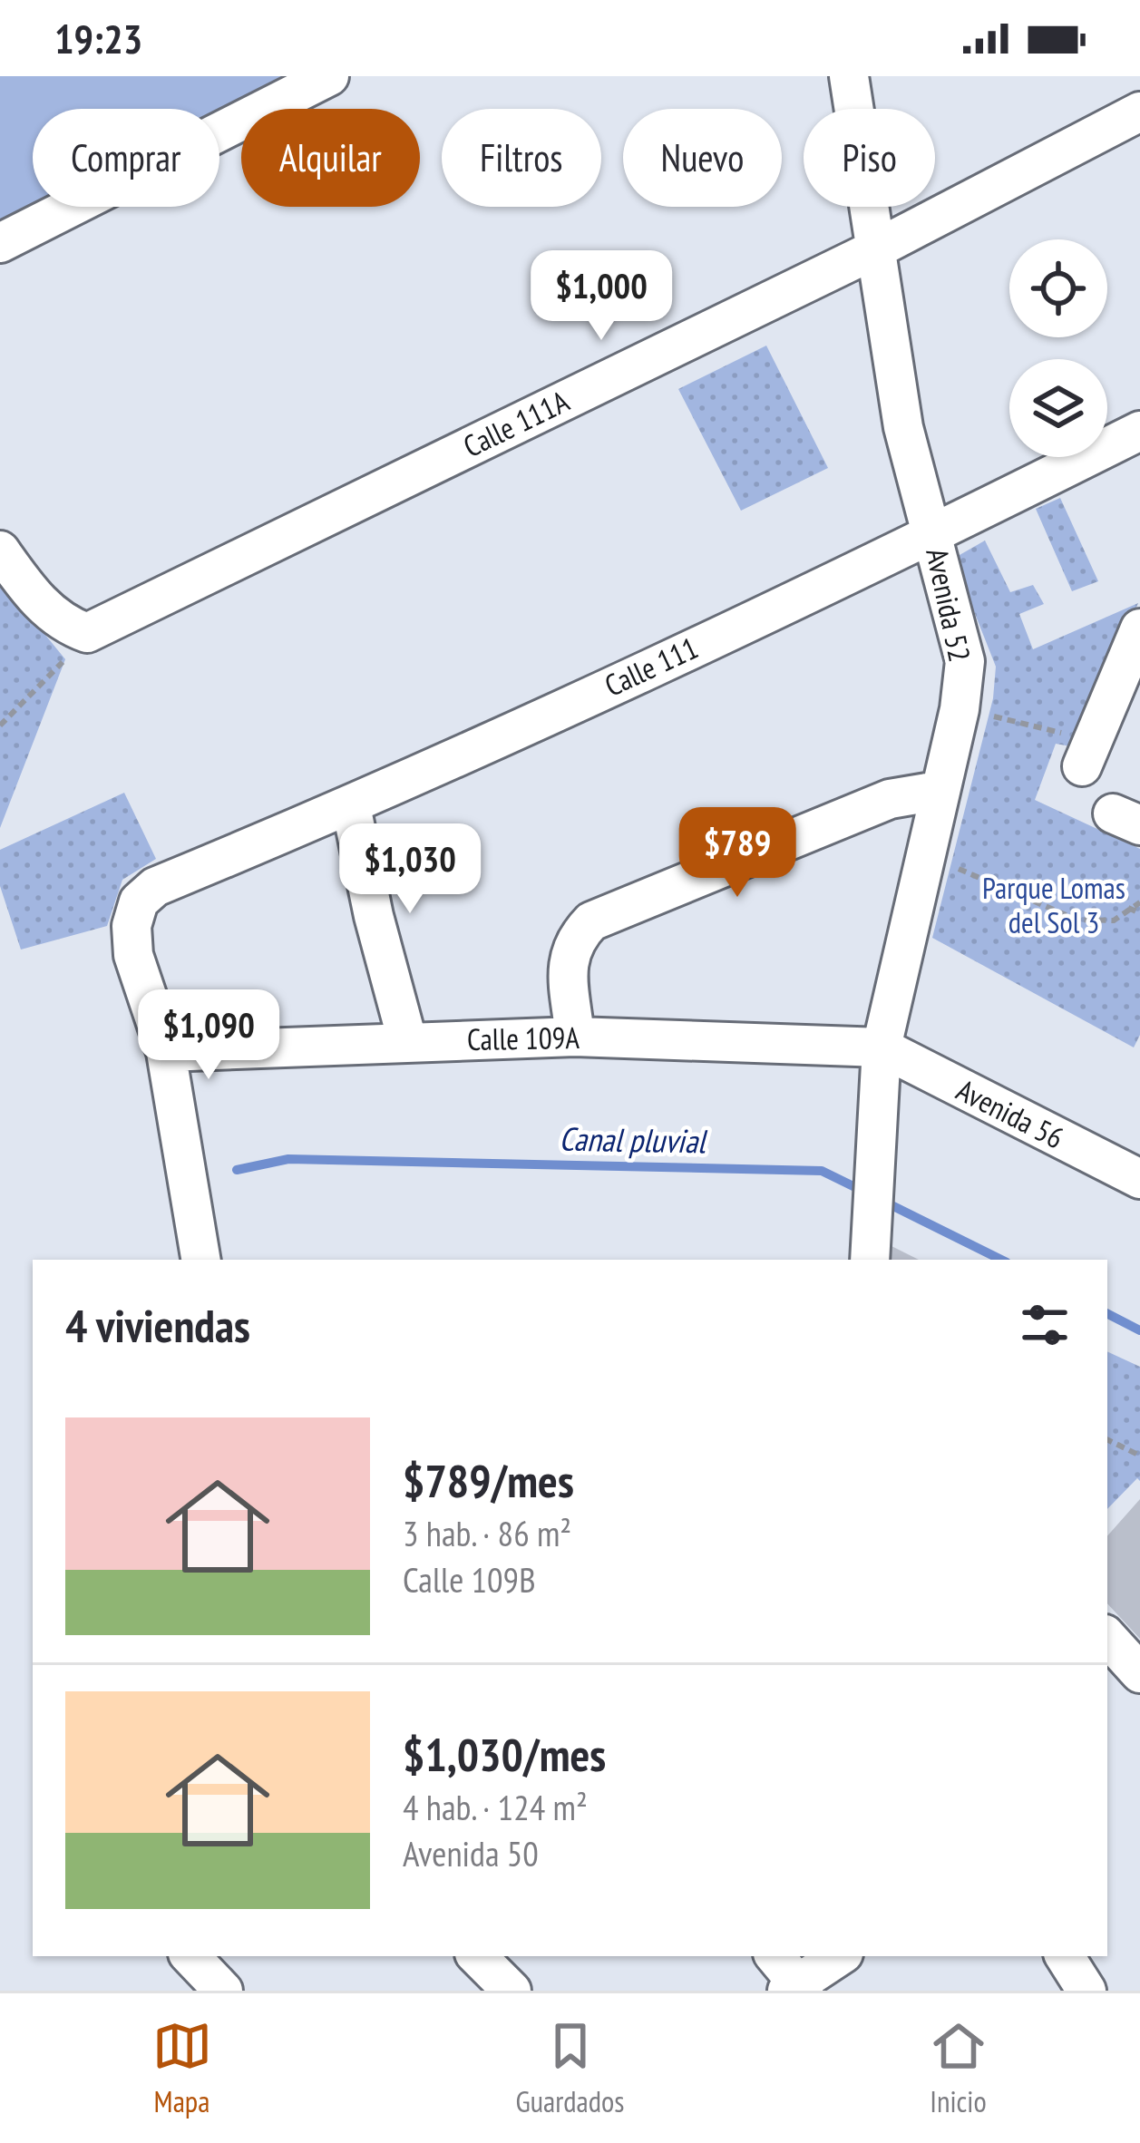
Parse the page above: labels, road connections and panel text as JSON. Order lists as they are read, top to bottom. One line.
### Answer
{"streets":{"street":["Calle 111A","Avenida 52","Calle 111","Calle 109A","Avenida 56"]},"crossings":[["Calle 111A","Avenida 52"],["Avenida 52","Calle 111"],["Avenida 52","Calle 109A"],["Avenida 52","Avenida 56"],["Calle 111","Calle 109A"],["Calle 109A","Avenida 56"]],"water":["Canal pluvial"],"parks":["Parque Lomas del Sol 3"],"page":{"status":"19:23","chip":["Comprar","Alquilar","Filtros","Nuevo","Piso"],"price":["$1,000","$789","$1,030","$1,090"],"heading":"4 viviendas","list":[{"name":"$789/mes","note":"3 hab. · 86 m² · Calle 109B"},{"name":"$1,030/mes","note":"4 hab. · 124 m² · Avenida 50"}],"tabs":["Mapa","Guardados","Inicio"]}}
